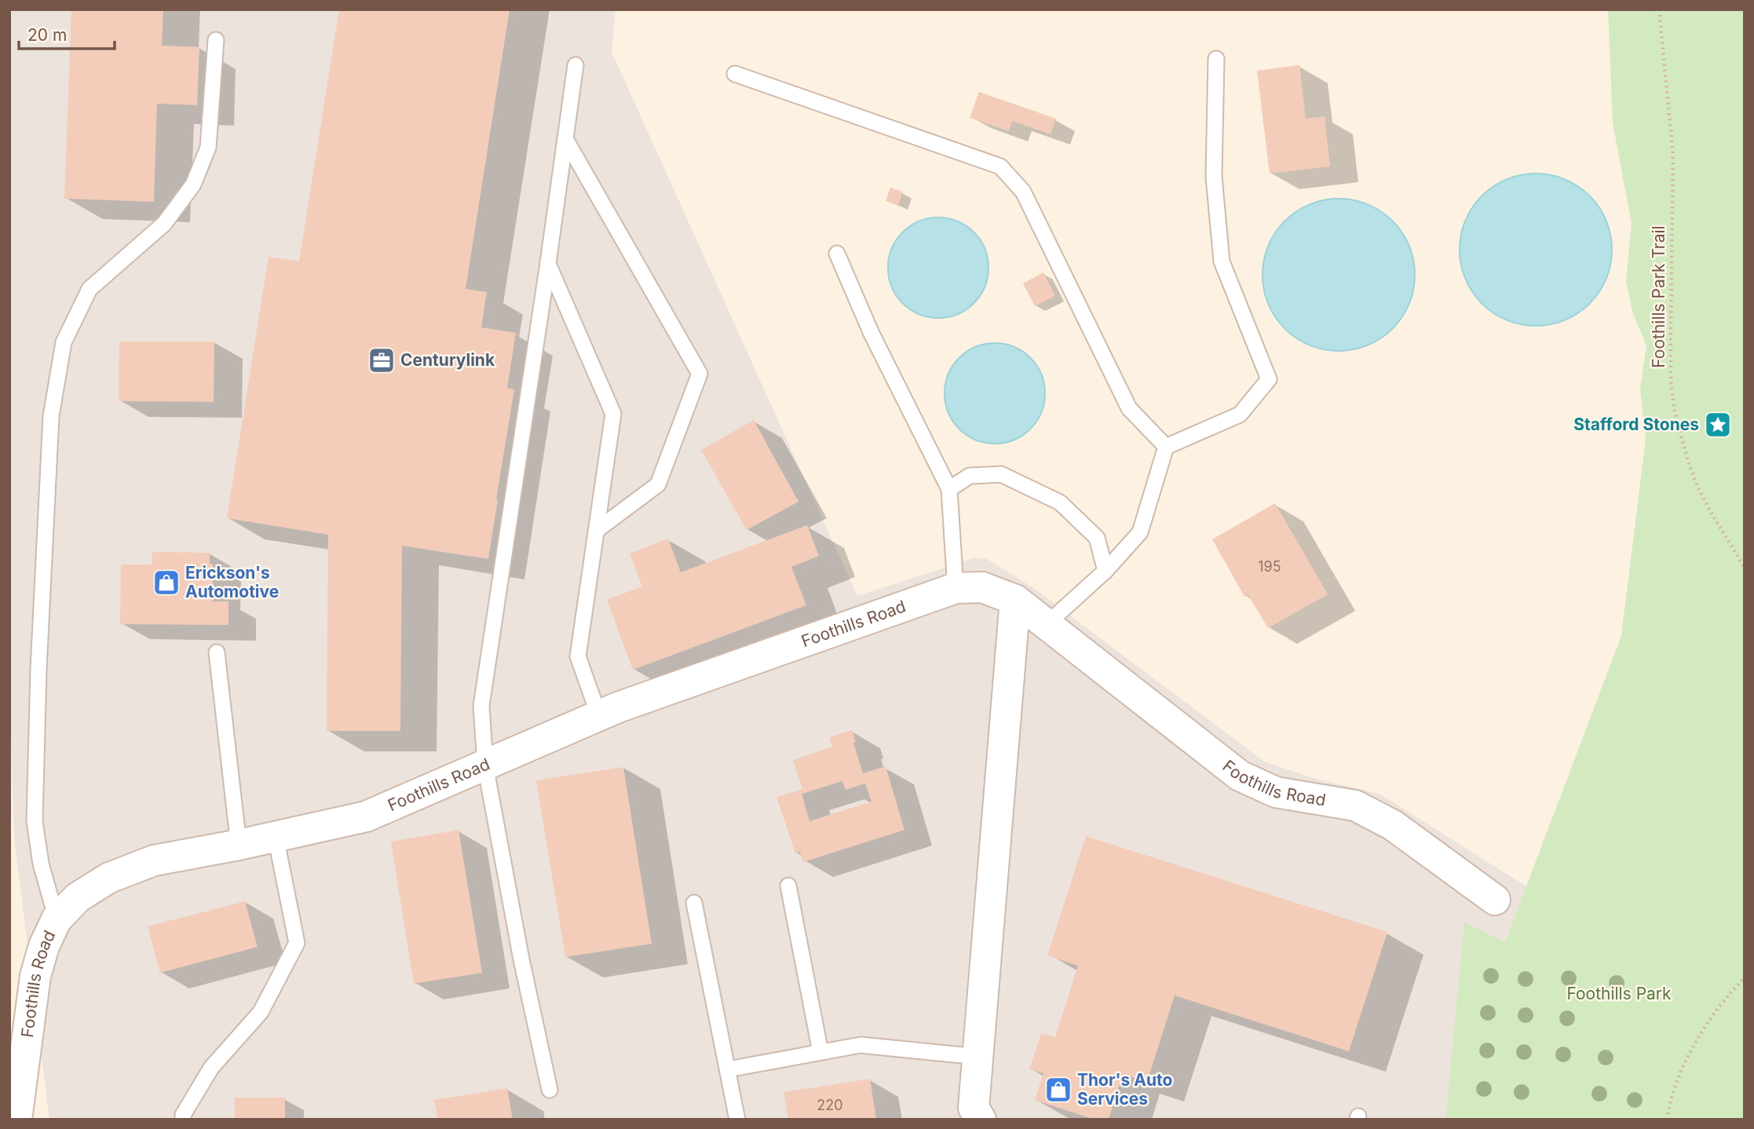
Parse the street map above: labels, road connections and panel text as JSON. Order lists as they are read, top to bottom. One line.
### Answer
{"streets":{"street":["Foothills Road"],"path":["Foothills Park Trail"]},"parks":["Foothills Park"],"places":{"office":["Centurylink"],"place":["Stafford Stones"],"shop":["Erickson's Automotive","Thor's Auto Services"]},"house_numbers":["195","220"],"scale_bar":"20 m"}
